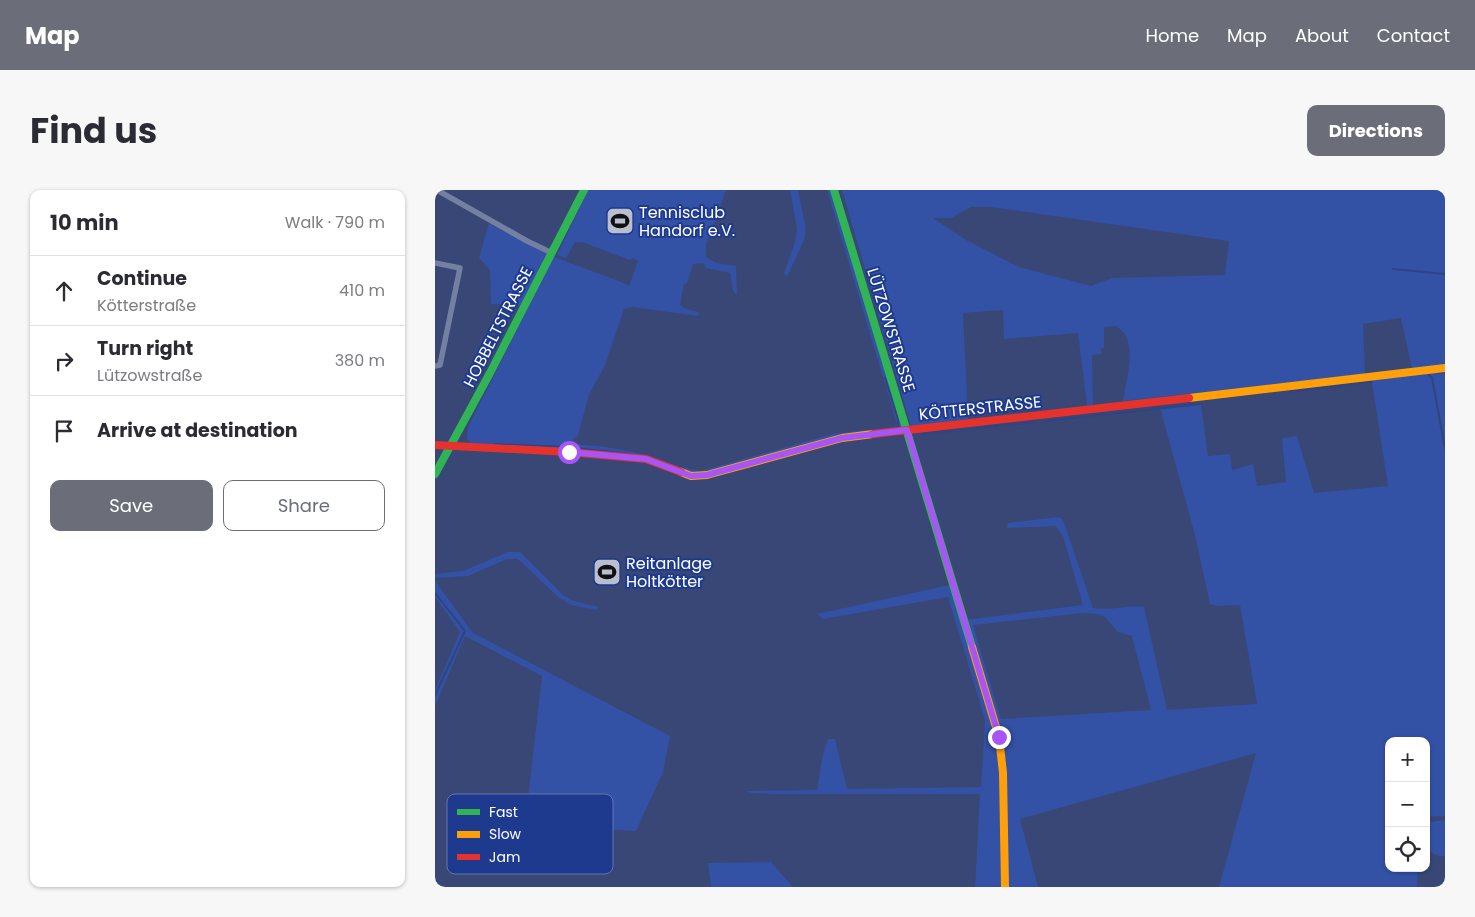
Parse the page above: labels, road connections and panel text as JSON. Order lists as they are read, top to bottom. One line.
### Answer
{"streets":{"street":["HOBBELTSTRASSE","LÜTZOWSTRASSE","KÖTTERSTRASSE"]},"crossings":[["HOBBELTSTRASSE","KÖTTERSTRASSE"],["LÜTZOWSTRASSE","KÖTTERSTRASSE"]],"places":{"sports":["Tennisclub Handorf e.V.","Reitanlage Holtkötter"]},"legend":["Fast","Slow","Jam"],"page":{"header":"Map","nav":["Home","Map","About","Contact"],"title":"Find us","buttons":["Directions",["Save","Share"]],"heading":["10 min","Walk · 790 m"],"list":[["Continue","Kötterstraße","410 m"],["Turn right","Lützowstraße","380 m"],"Arrive at destination"],"map_buttons":["+","−"]}}
